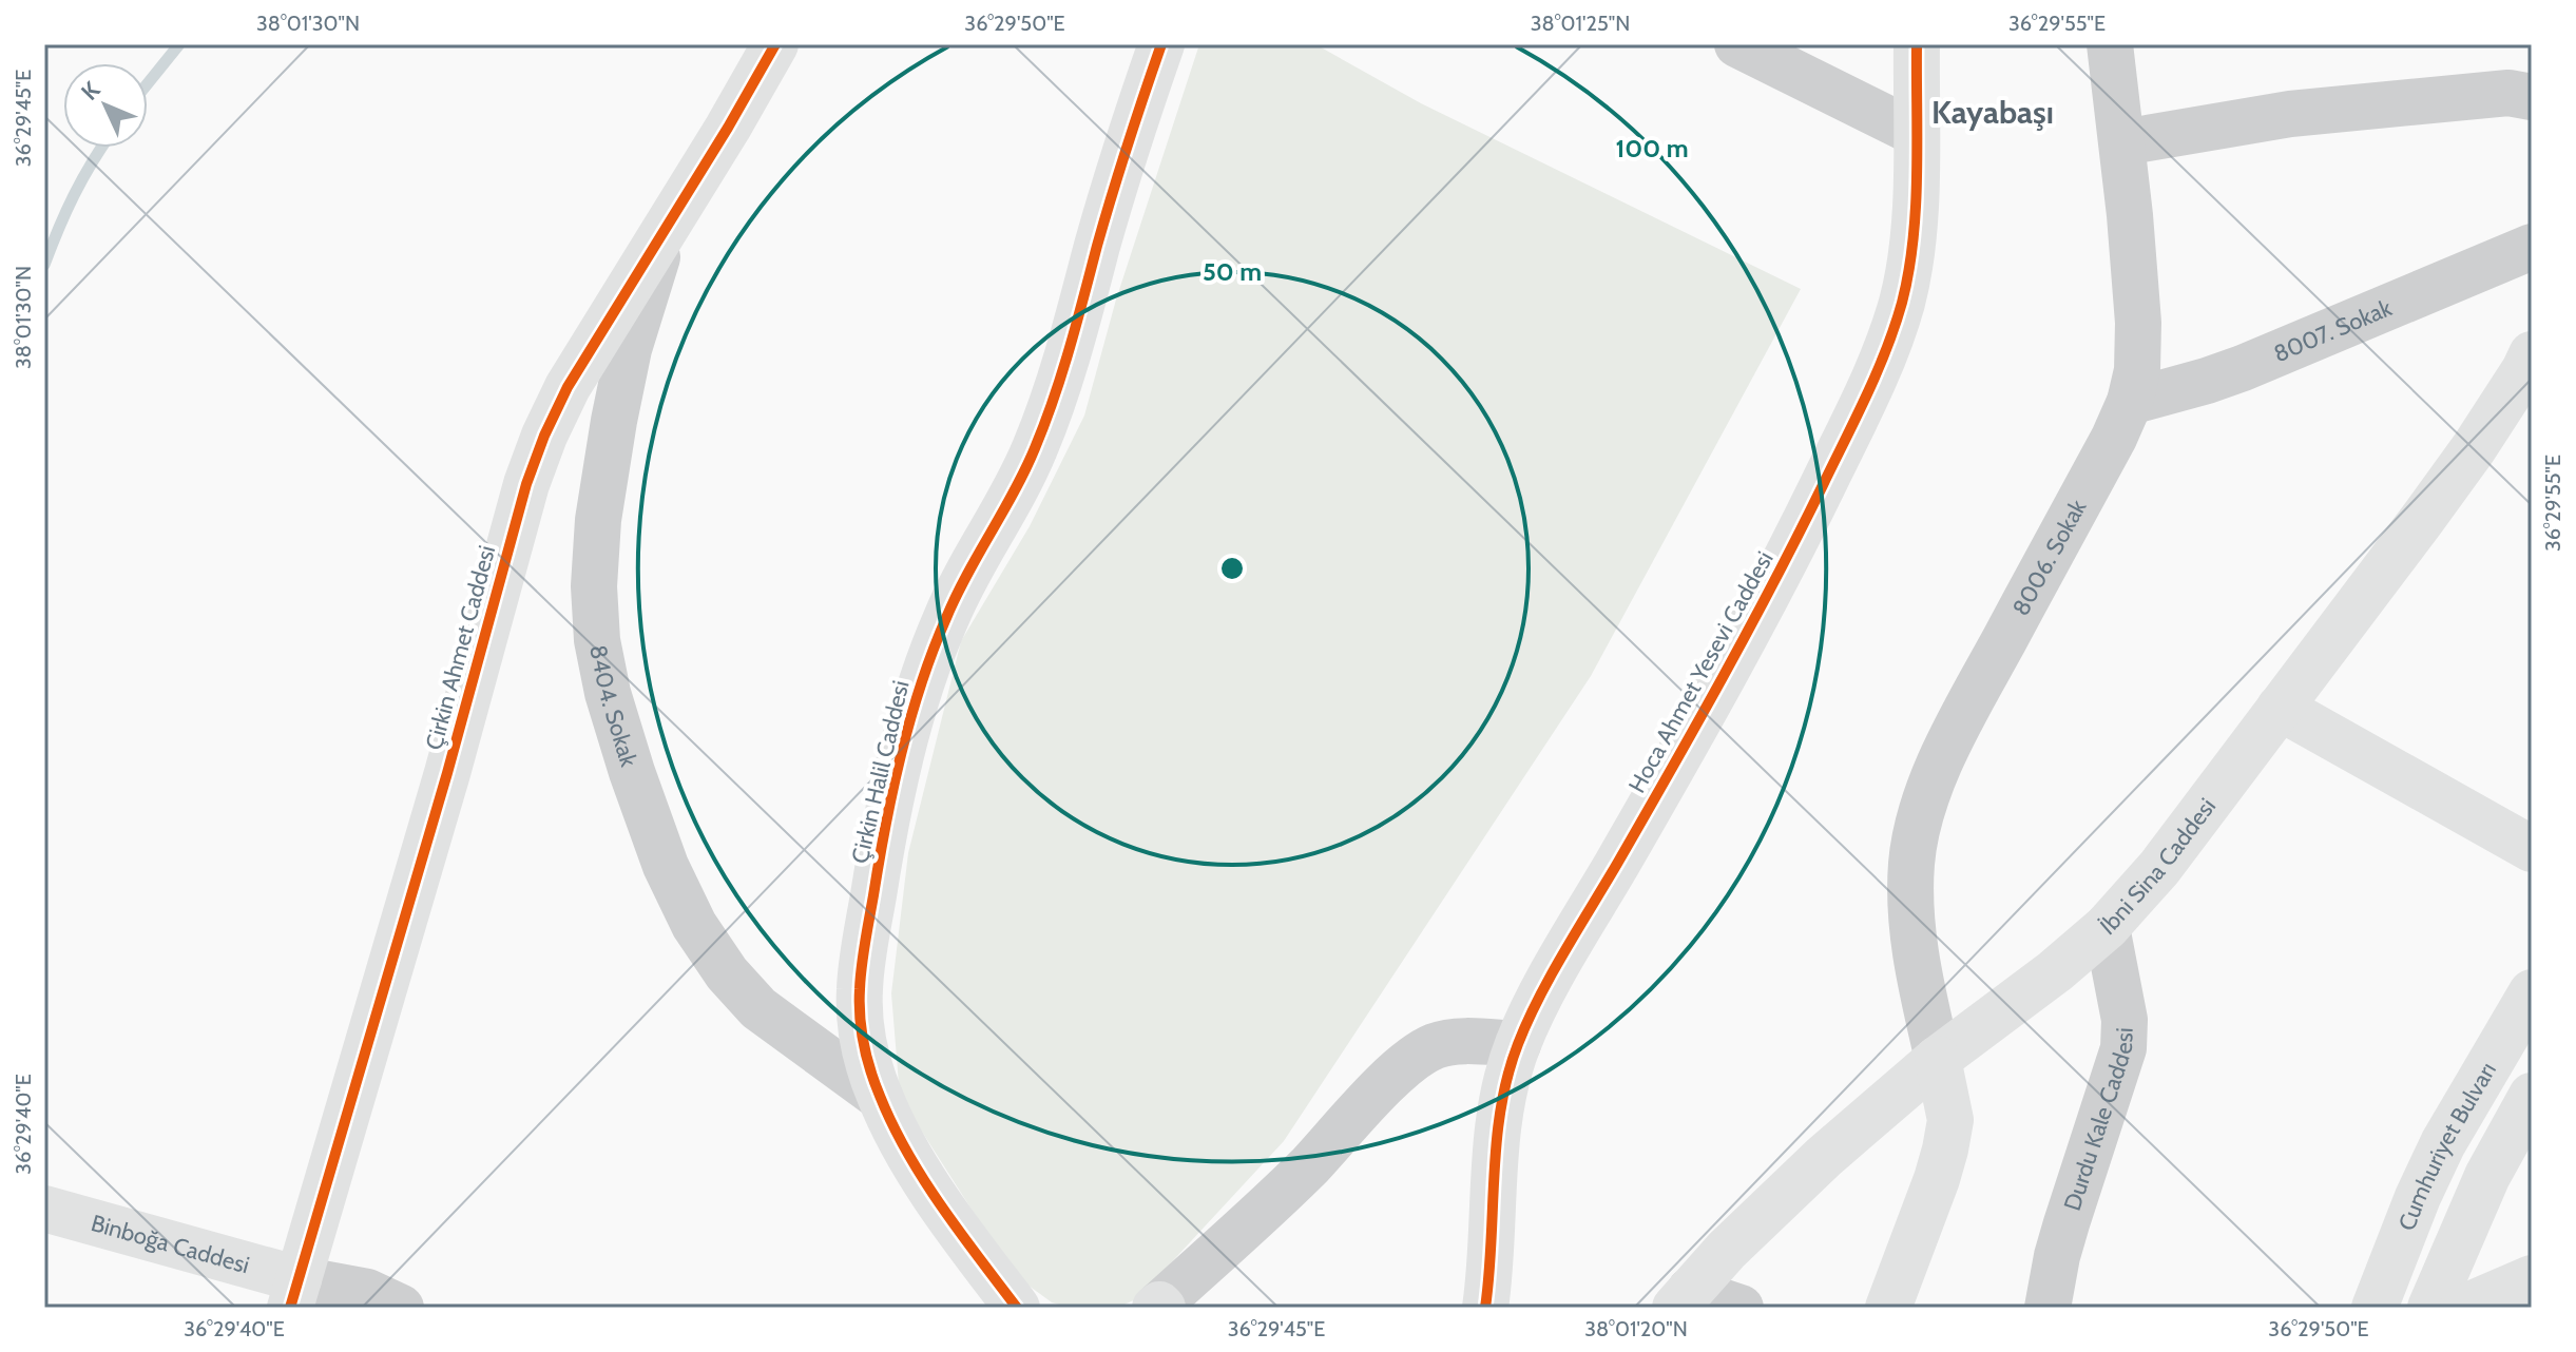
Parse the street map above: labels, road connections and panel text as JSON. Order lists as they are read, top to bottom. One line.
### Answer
{"streets":{"street":["8007. Sokak","8006. Sokak","Çirkin Ahmet Caddesi","Hoca Ahmet Yesevi Caddesi","8404. Sokak","Çirkin Halil Caddesi","İbni Sina Caddesi","Durdu Kale Caddesi","Cumhuriyet Bulvarı","Binboğa Caddesi"]},"crossings":[["8007. Sokak","8006. Sokak"],["8006. Sokak","İbni Sina Caddesi"],["Çirkin Ahmet Caddesi","8404. Sokak"],["Çirkin Ahmet Caddesi","Binboğa Caddesi"],["8404. Sokak","Çirkin Halil Caddesi"],["İbni Sina Caddesi","Durdu Kale Caddesi"]],"districts":["Kayabaşı"],"north":"top left","coordinates":["38°01'30\"N","36°29'50\"E","38°01'25\"N","36°29'55\"E","36°29'45\"E","36°29'40\"E","38°01'20\"N"],"rings":["100 m","50 m"]}
